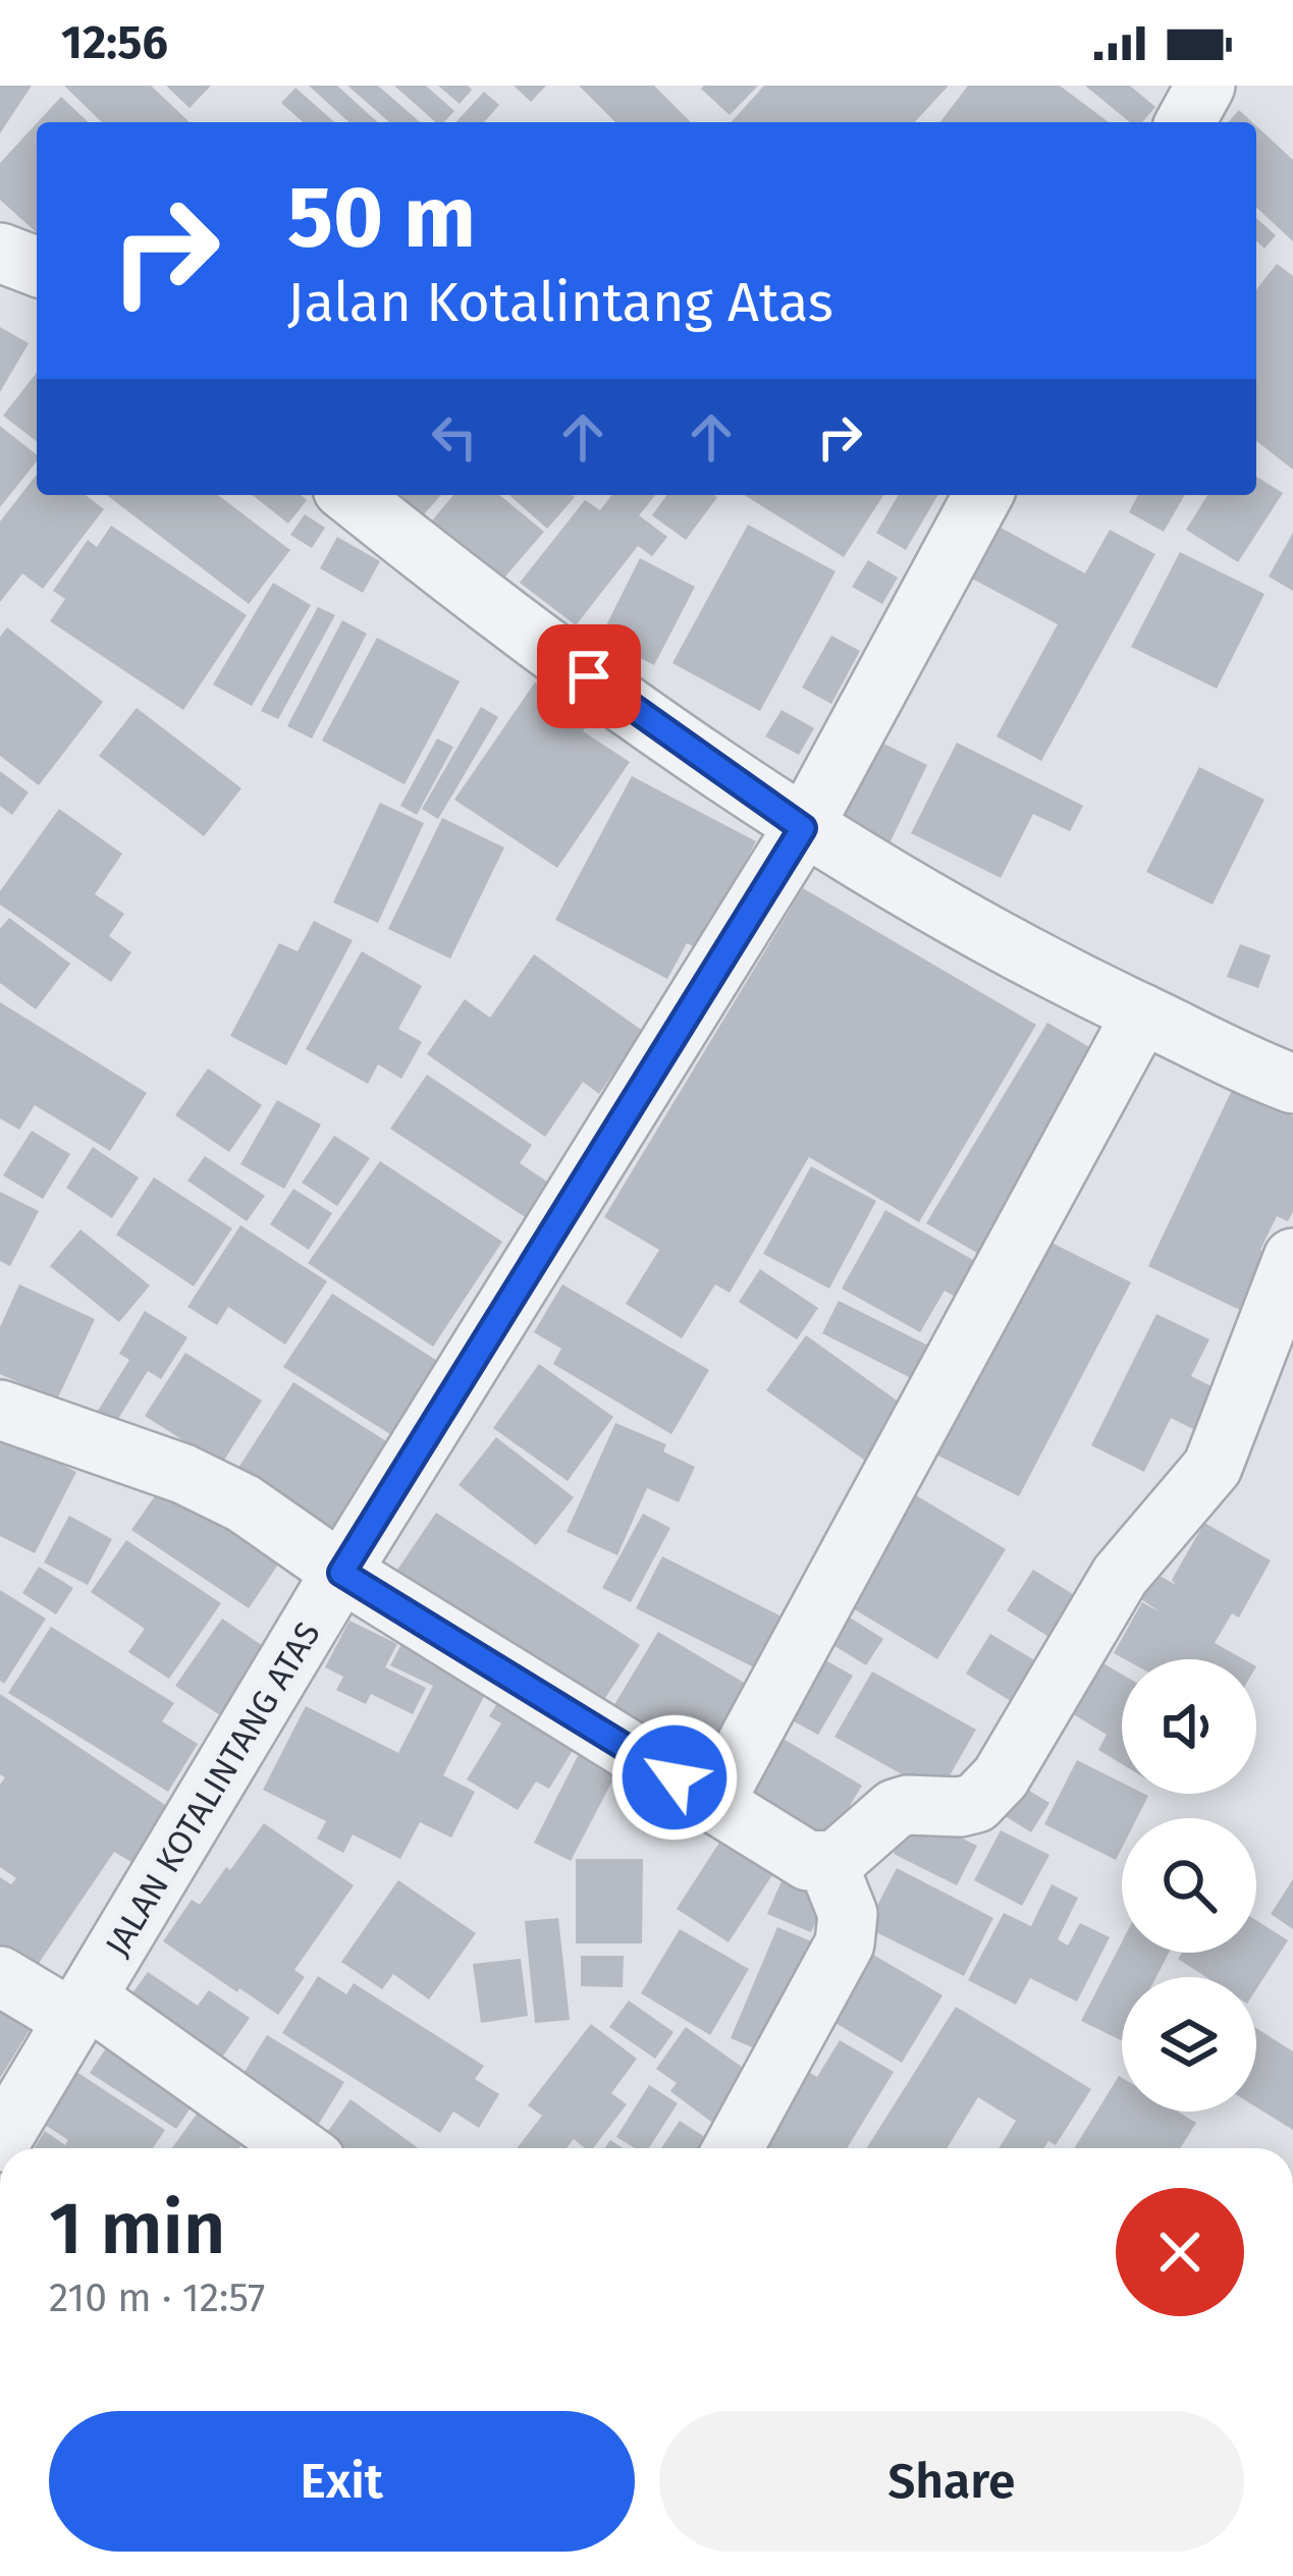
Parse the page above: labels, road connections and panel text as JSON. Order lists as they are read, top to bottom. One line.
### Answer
{"streets":{"street":["JALAN KOTALINTANG ATAS"]},"page":{"status":"12:56","turn":["50 m","Jalan Kotalintang Atas"],"heading":["1 min","210 m · 12:57"],"buttons":["Exit","Share"]}}
